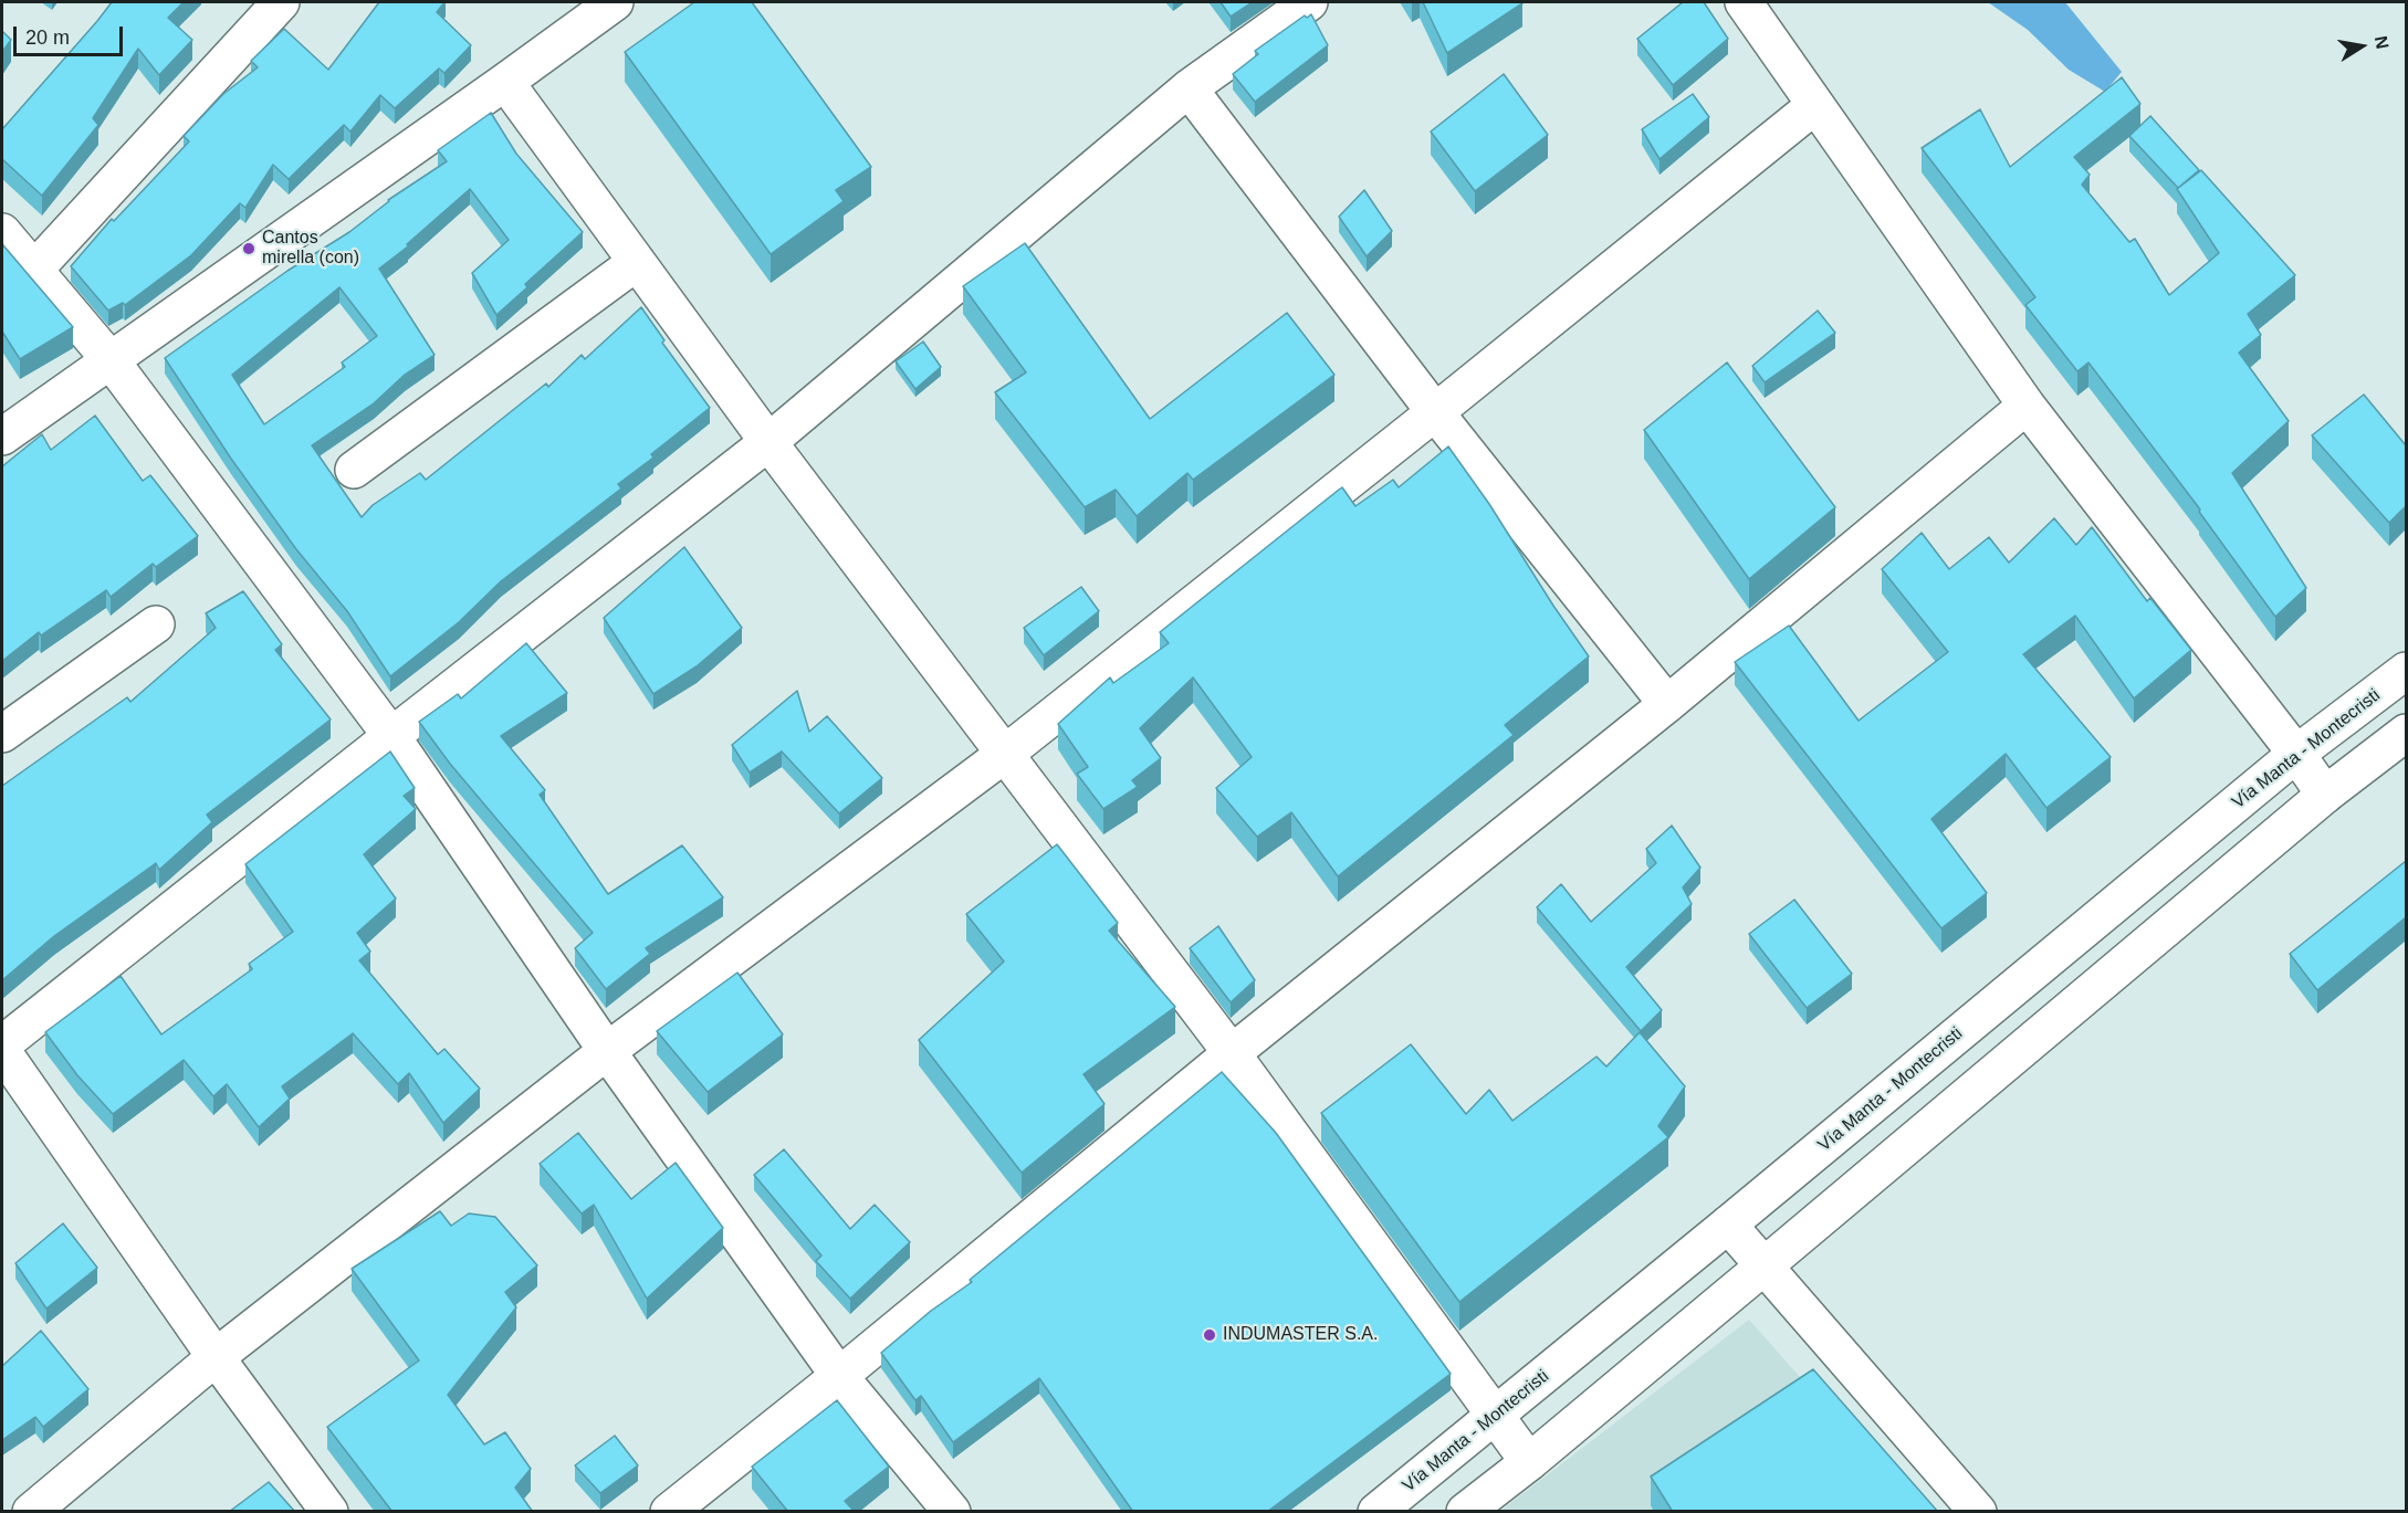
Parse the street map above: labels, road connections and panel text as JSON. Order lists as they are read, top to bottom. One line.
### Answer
{"streets":{"street":["Vía Manta - Montecristi"]},"places":["Cantos mirella (con)","INDUMASTER S.A."],"scale_bar":"20 m","north":"right"}
